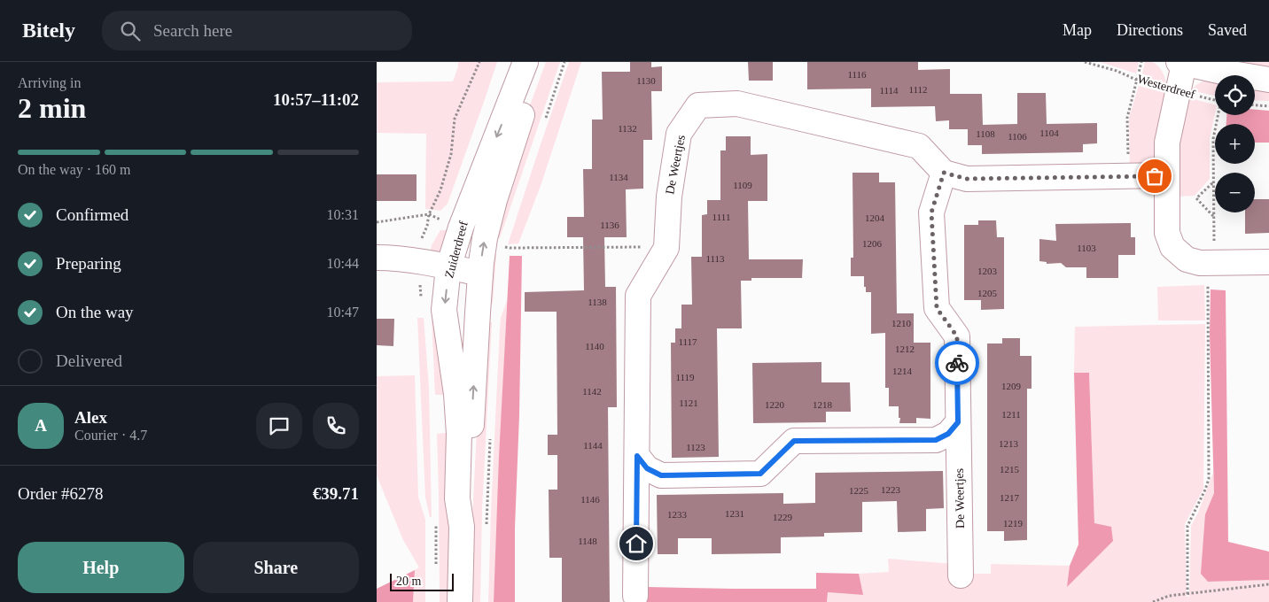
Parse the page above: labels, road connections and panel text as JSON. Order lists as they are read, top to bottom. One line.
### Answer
{"streets":{"street":["De Weertjes","Zuiderdreef"],"path":["Westerdreef"]},"house_numbers":["1116","1130","1112","1114","1132","1104","1108","1106","1134","1109","1111","1204","1136","1206","1103","1113","1203","1205","1138","1210","1117","1140","1212","1214","1119","1209","1142","1121","1220","1218","1211","1213","1144","1123","1215","1223","1225","1217","1146","1231","1233","1229","1219","1148"],"scale_bar":"20 m","page":{"header":"Bitely","search":"Search here","nav":["Map","Directions","Saved"],"heading":["2 min","Arriving in","10:57–11:02"],"panel":["Alex","Courier · 4.7","Order #6278","€39.71"],"map_buttons":["+","−"],"bar":"On the way · 160 m","list":[["Confirmed","10:31"],["Preparing","10:44"],["On the way","10:47"],"Delivered"],"round":"A","buttons":["Help","Share"],"scale":"20 m"}}
